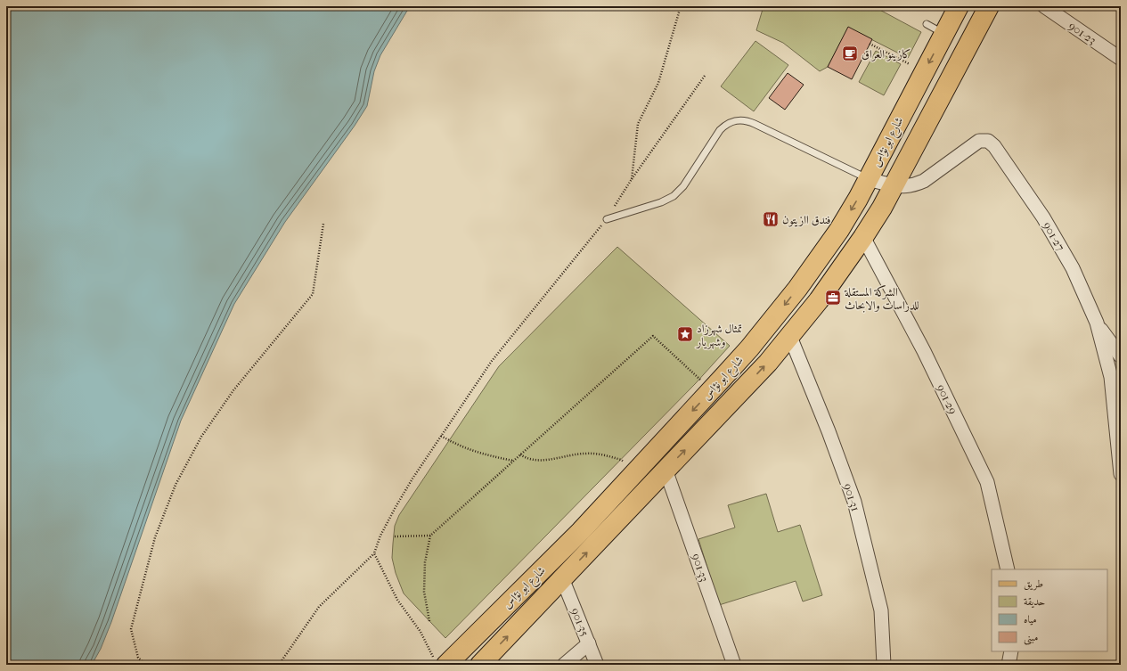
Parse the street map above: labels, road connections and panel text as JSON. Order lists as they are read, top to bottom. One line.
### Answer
{"streets":{"main road":["شارع ابو نؤاس"],"street":["901-23","901-27","901-29","901-31","901-33","901-35"]},"crossings":[["شارع ابو نؤاس","901-27"],["شارع ابو نؤاس","901-29"],["شارع ابو نؤاس","901-31"],["شارع ابو نؤاس","901-33"],["شارع ابو نؤاس","901-35"]],"places":{"cafe":["كازينو العراق"],"restaurant":["فندق اازيتون"],"office":["الشركة المستقلة للدراسات والابحاث"],"place":["تمثال شهرزاد وشهريار"]},"legend":["طريق","حديقة","مياه","مبنى"]}
